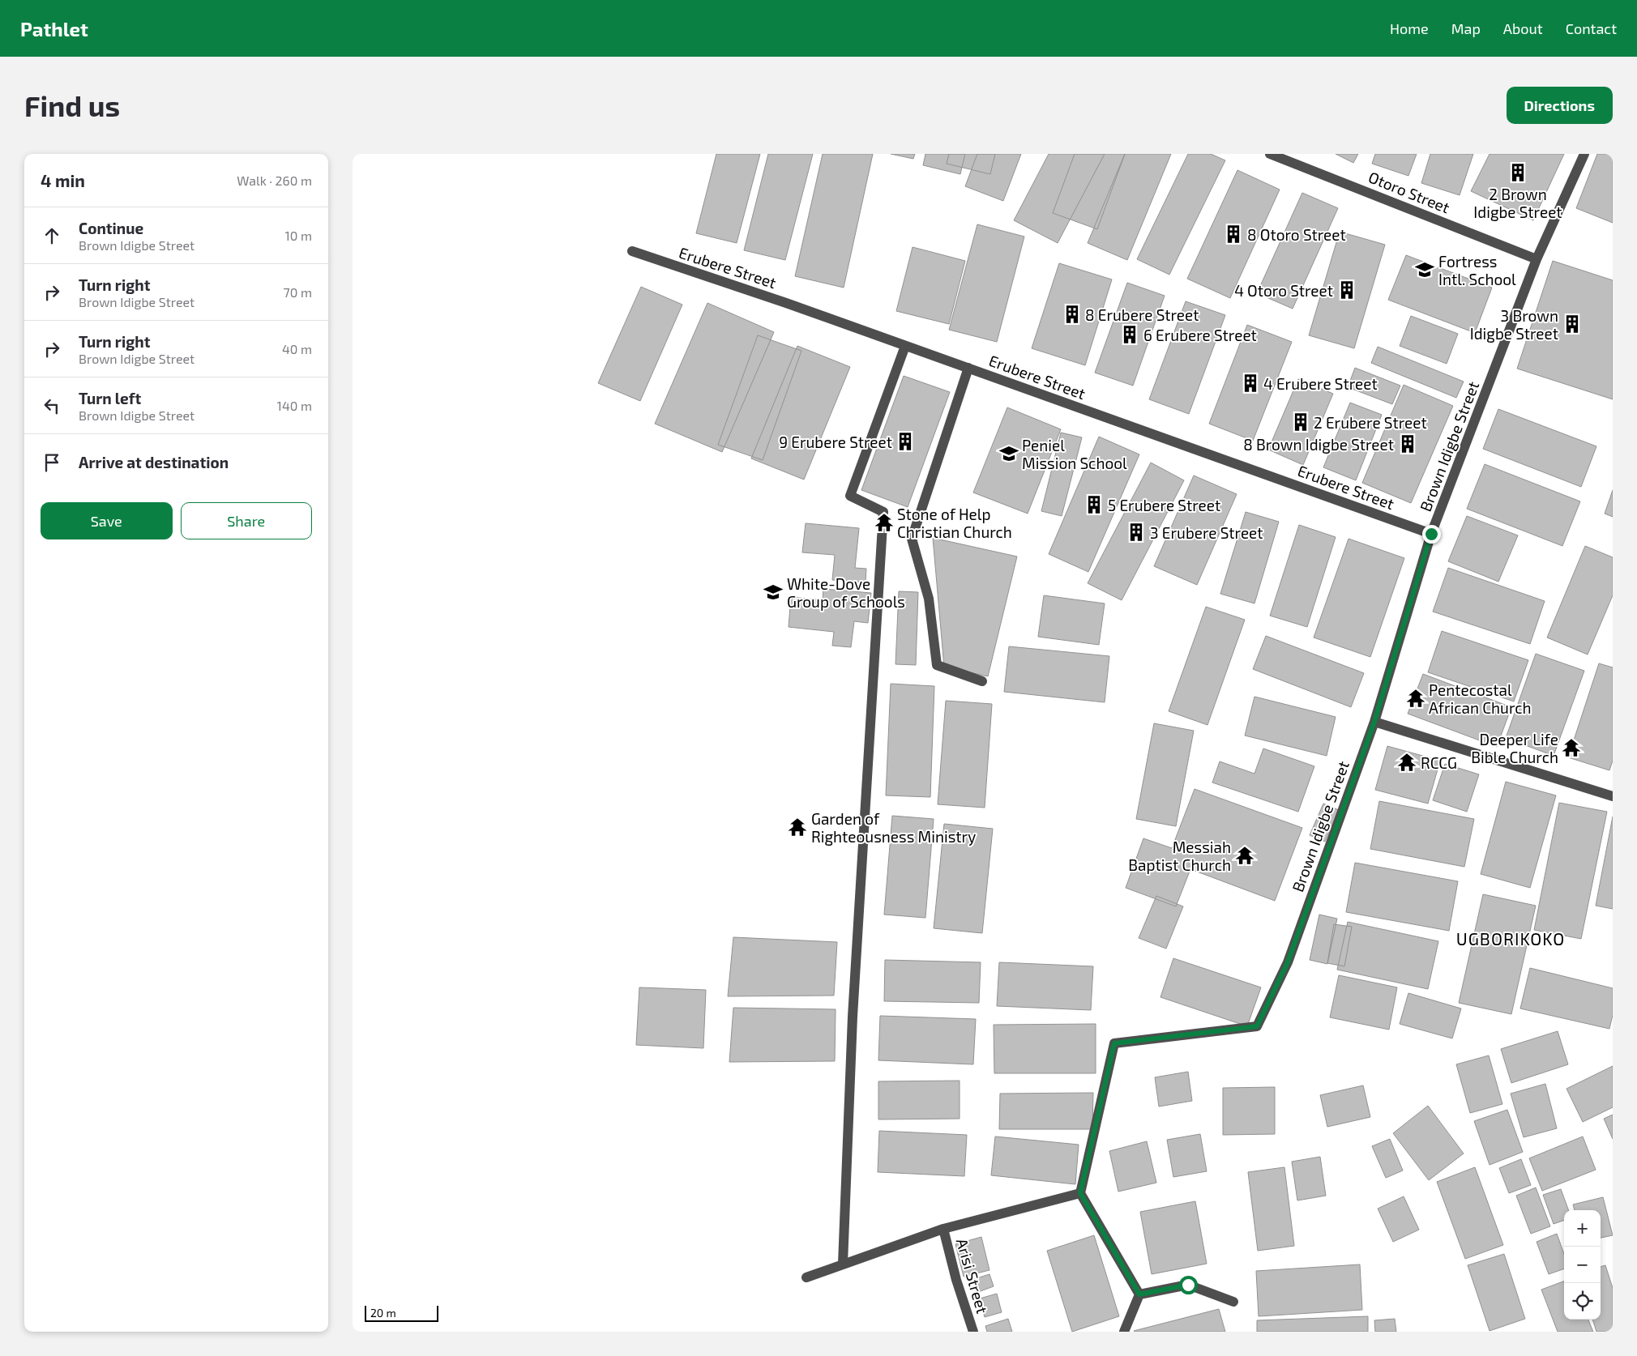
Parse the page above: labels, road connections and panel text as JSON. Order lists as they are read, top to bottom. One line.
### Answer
{"streets":{"street":["Otoro Street","Erubere Street","Brown Idigbe Street","Arisi Street"]},"crossings":[["Otoro Street","Brown Idigbe Street"],["Erubere Street","Brown Idigbe Street"]],"districts":["UGBORIKOKO"],"places":{"building":["2 Brown Idigbe Street","8 Otoro Street","4 Otoro Street","8 Erubere Street","3 Brown Idigbe Street","6 Erubere Street","4 Erubere Street","2 Erubere Street","9 Erubere Street","8 Brown Idigbe Street","5 Erubere Street","3 Erubere Street"],"school or university":["Fortress Intl. School","Peniel Mission School","White-Dove Group of Schools"],"temple":["Stone of Help Christian Church","Pentecostal African Church","Deeper Life Bible Church","RCCG","Garden of Righteousness Ministry","Messiah Baptist Church"]},"scale_bar":"20 m","page":{"header":"Pathlet","nav":["Home","Map","About","Contact"],"buttons":["Directions",["Save","Share"]],"title":"Find us","heading":["4 min","Walk · 260 m"],"list":[["Continue","Brown Idigbe Street","10 m"],["Turn right","Brown Idigbe Street","70 m"],["Turn right","Brown Idigbe Street","40 m"],["Turn left","Brown Idigbe Street","140 m"],"Arrive at destination"],"map_buttons":["+","−"],"scale":"20 m"}}
